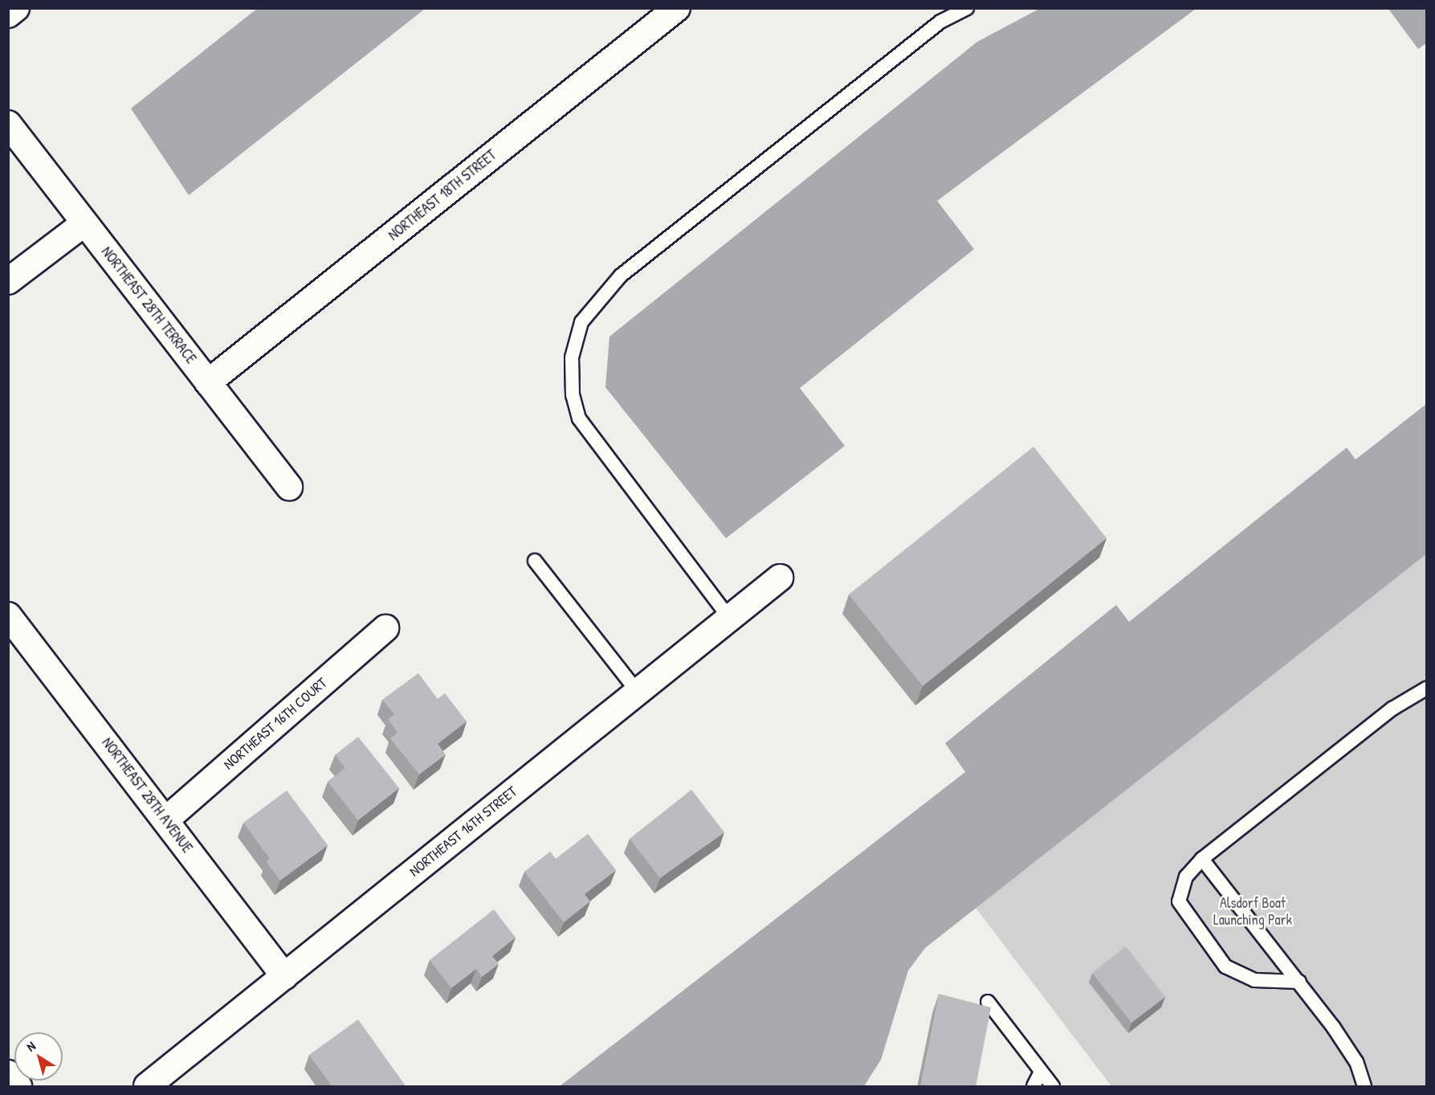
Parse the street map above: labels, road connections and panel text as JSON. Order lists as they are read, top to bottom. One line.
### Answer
{"streets":{"street":["NORTHEAST 18TH STREET","NORTHEAST 28TH TERRACE","NORTHEAST 16TH COURT","NORTHEAST 28TH AVENUE","NORTHEAST 16TH STREET"]},"crossings":[["NORTHEAST 18TH STREET","NORTHEAST 28TH TERRACE"],["NORTHEAST 16TH COURT","NORTHEAST 28TH AVENUE"],["NORTHEAST 28TH AVENUE","NORTHEAST 16TH STREET"]],"parks":["Alsdorf Boat Launching Park"],"north":"top left"}
